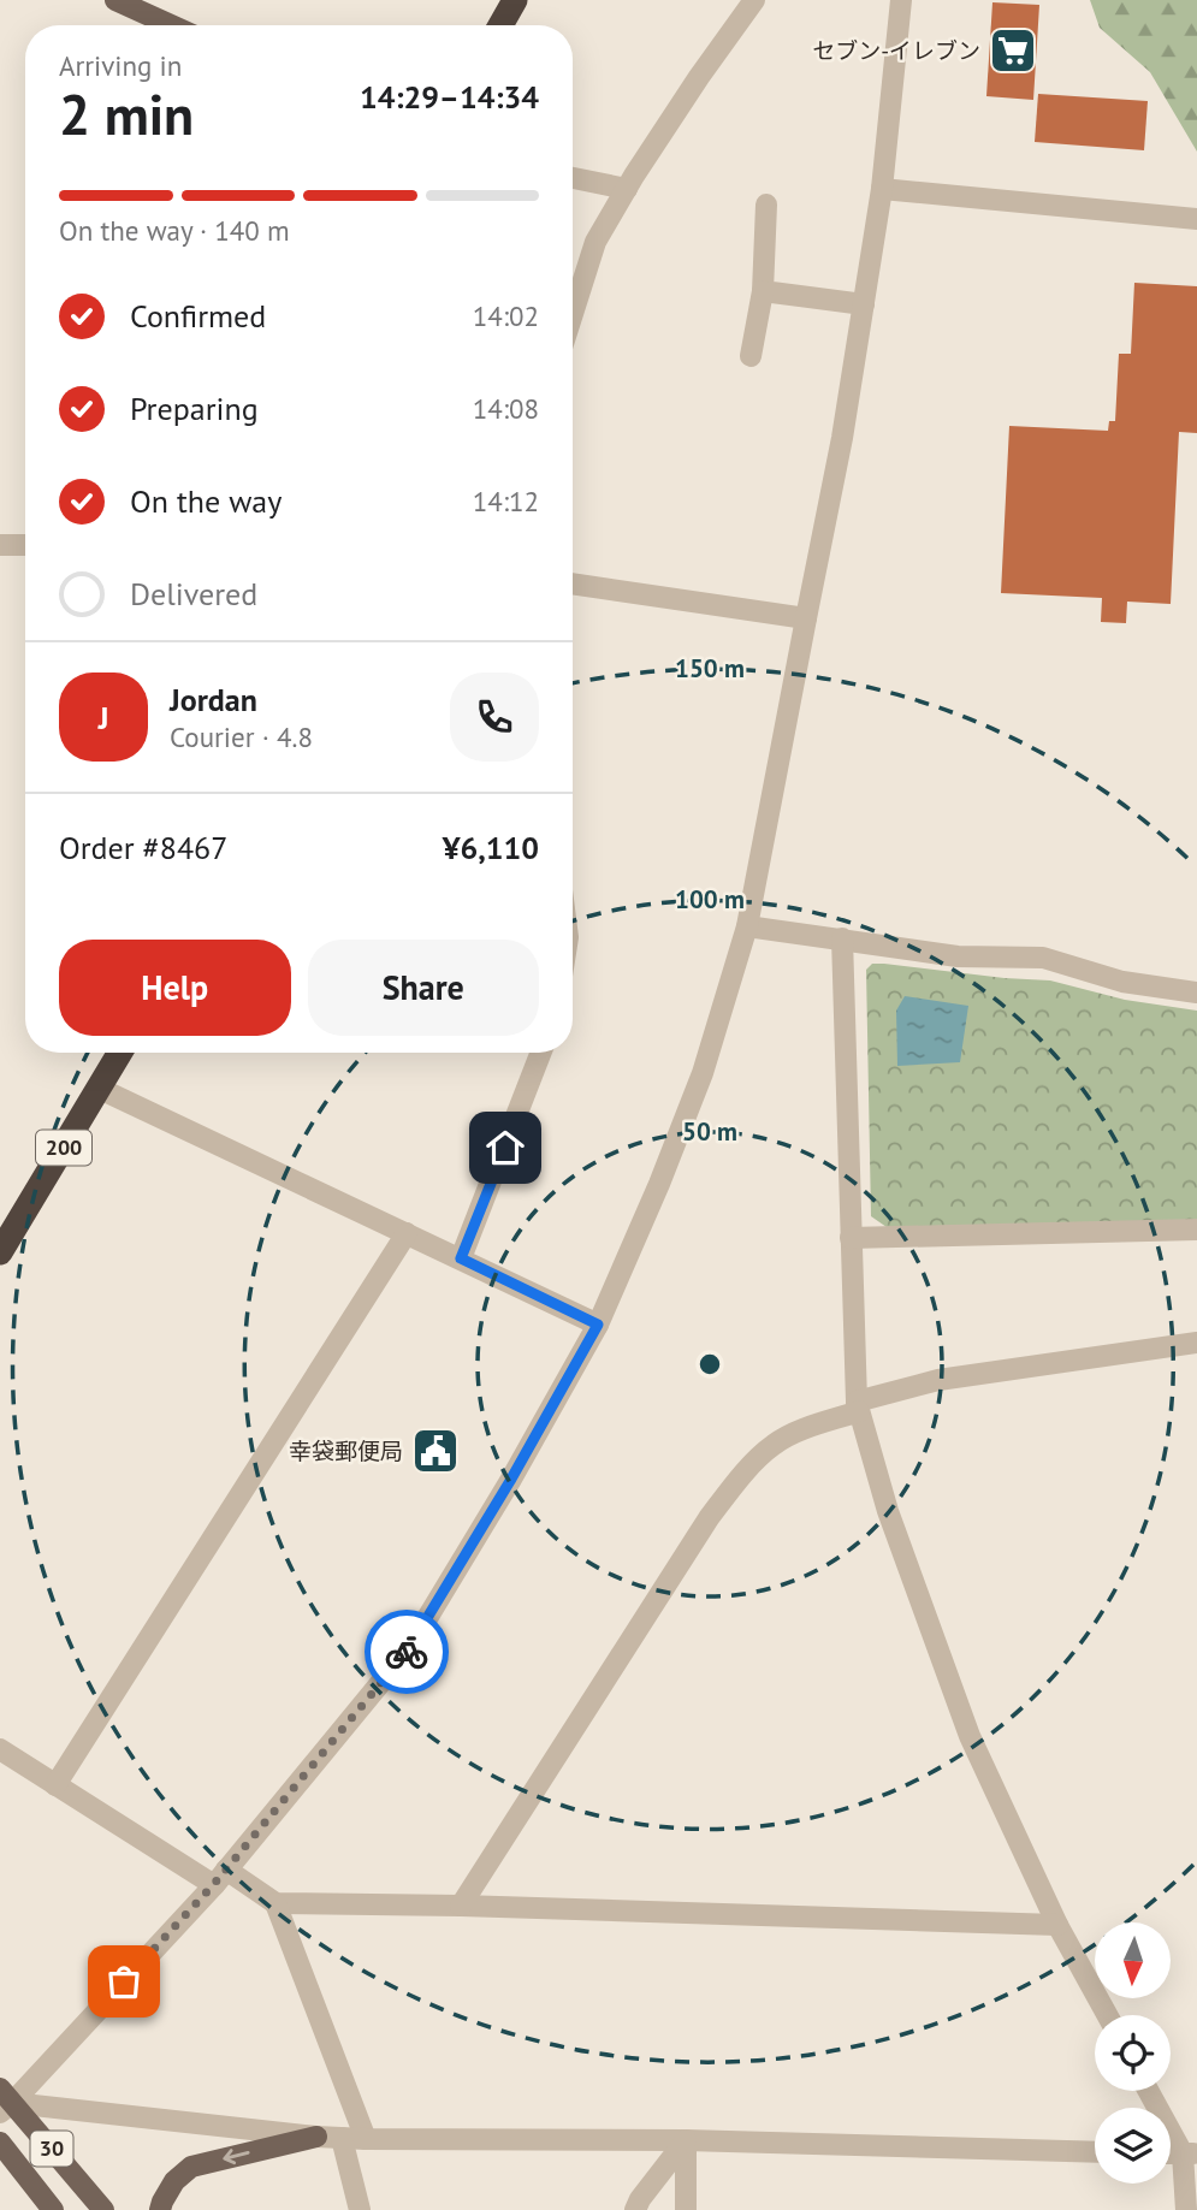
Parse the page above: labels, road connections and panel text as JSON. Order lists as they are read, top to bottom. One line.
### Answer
{"streets":{"highway":["200"],"main road":["30"]},"places":{"supermarket":["セブン-イレブン"],"public building":["幸袋郵便局"]},"north":"bottom","page":{"heading":["2 min","Arriving in","14:29–14:34"],"panel":["Jordan","Courier · 4.8","Order #8467","¥6,110"],"bar":"On the way · 140 m","list":[["Confirmed","14:02"],["Preparing","14:08"],["On the way","14:12"],"Delivered"],"round":"J","buttons":["Help","Share"]},"rings":["150 m","100 m","50 m"]}
